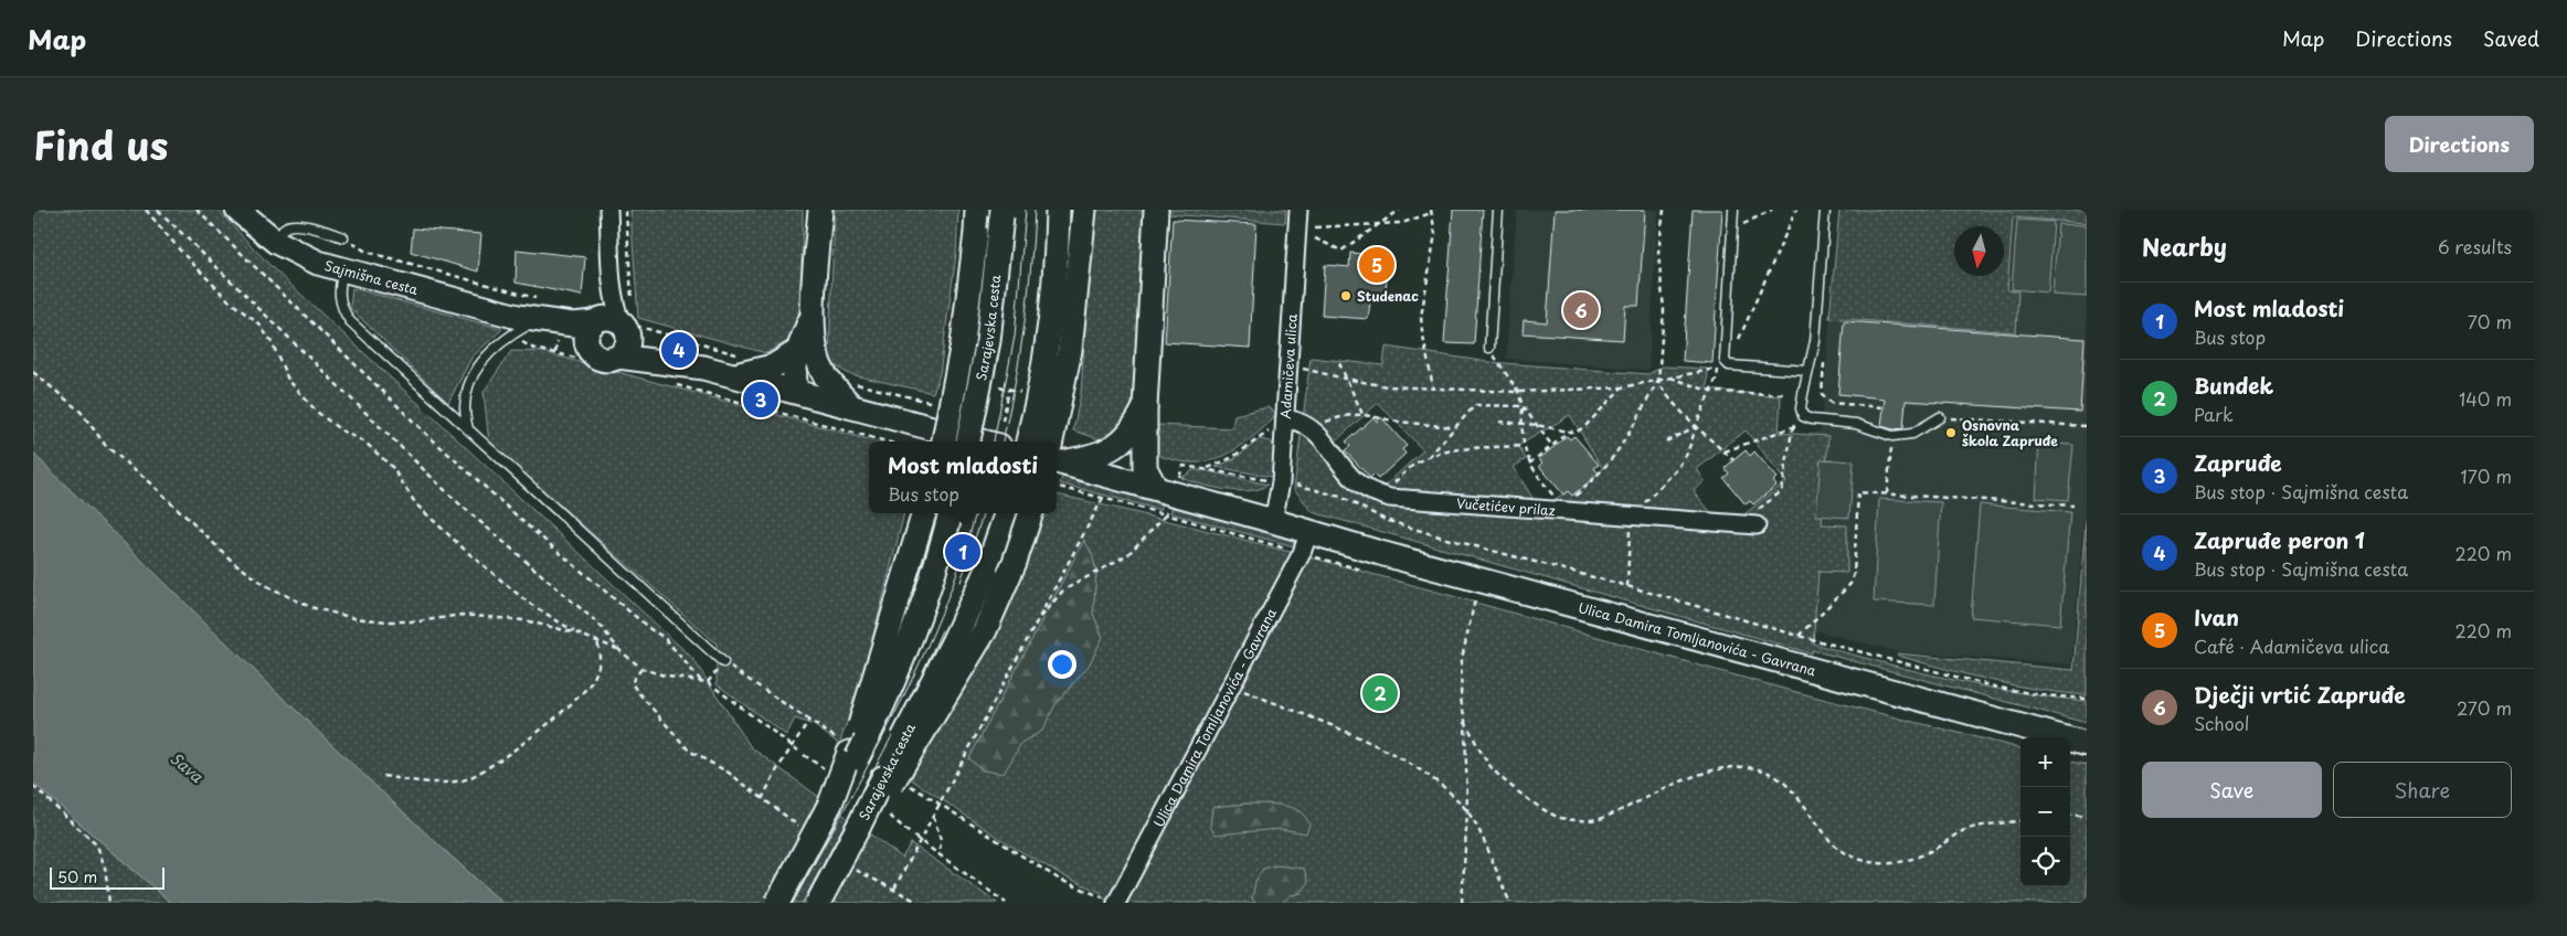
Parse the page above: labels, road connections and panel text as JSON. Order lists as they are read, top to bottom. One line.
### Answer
{"streets":{"main road":["Sajmišna cesta","Sarajevska cesta","Ulica Damira Tomljanovića - Gavrana"],"street":["Adamičeva ulica","Vučetićev prilaz"]},"crossings":[["Adamičeva ulica","Vučetićev prilaz"],["Adamičeva ulica","Ulica Damira Tomljanovića - Gavrana"]],"water":["Sava"],"places":["Studenac","Osnovna škola Zapruđe"],"scale_bar":"50 m","north":"bottom","page":{"header":"Map","nav":["Map","Directions","Saved"],"title":"Find us","buttons":["Directions",["Save","Share"]],"heading":["Nearby","6 results"],"pins":["5","6","4","3","1","2"],"list":[{"mark":"1","name":"Most mladosti","note":"Bus stop","value":"70 m"},{"mark":"2","name":"Bundek","note":"Park","value":"140 m"},{"mark":"3","name":"Zapruđe","note":"Bus stop · Sajmišna cesta","value":"170 m"},{"mark":"4","name":"Zapruđe peron 1","note":"Bus stop · Sajmišna cesta","value":"220 m"},{"mark":"5","name":"Ivan","note":"Café · Adamičeva ulica","value":"220 m"},{"mark":"6","name":"Dječji vrtić Zapruđe","note":"School","value":"270 m"}],"popup":["Most mladosti","Bus stop"],"map_buttons":["+","−"],"scale":"50 m"}}
